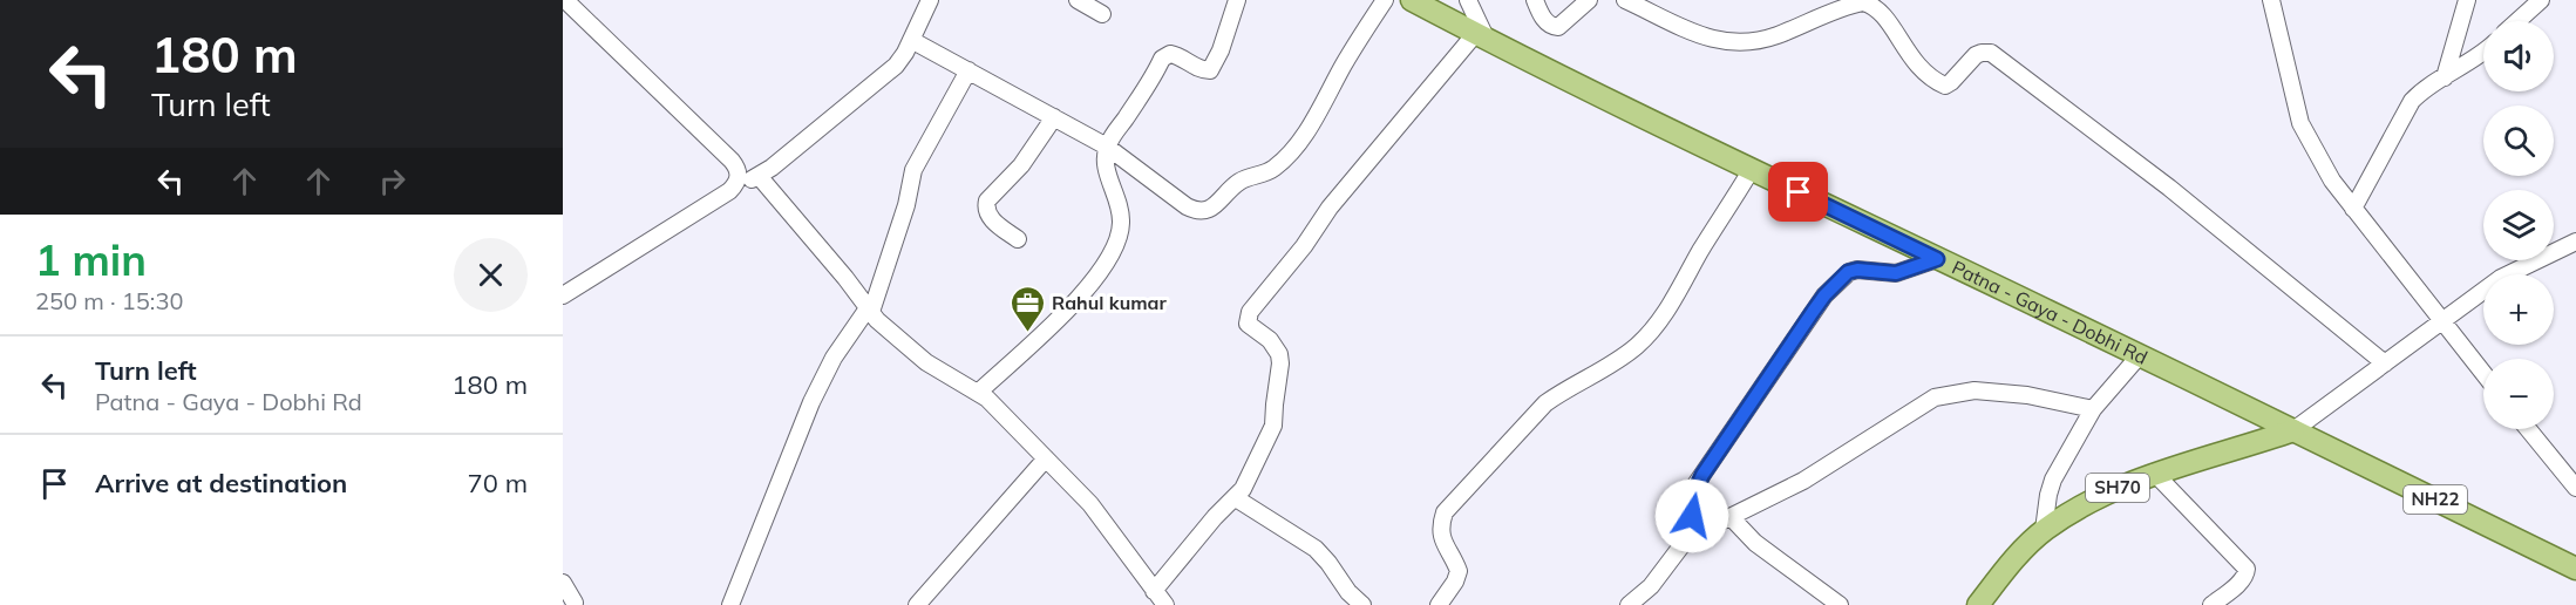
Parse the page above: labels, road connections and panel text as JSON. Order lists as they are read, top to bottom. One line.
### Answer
{"streets":{"main road":["Patna - Gaya - Dobhi Rd","SH70","NH22"]},"crossings":[["Patna - Gaya - Dobhi Rd","SH70"]],"places":{"office":["Rahul kumar"]},"page":{"turn":["180 m","Turn left"],"map_buttons":["+","−"],"heading":["1 min","250 m · 15:30"],"list":[{"name":"Turn left","note":"Patna - Gaya - Dobhi Rd","value":"180 m"},{"name":"Arrive at destination","value":"70 m"}]}}
